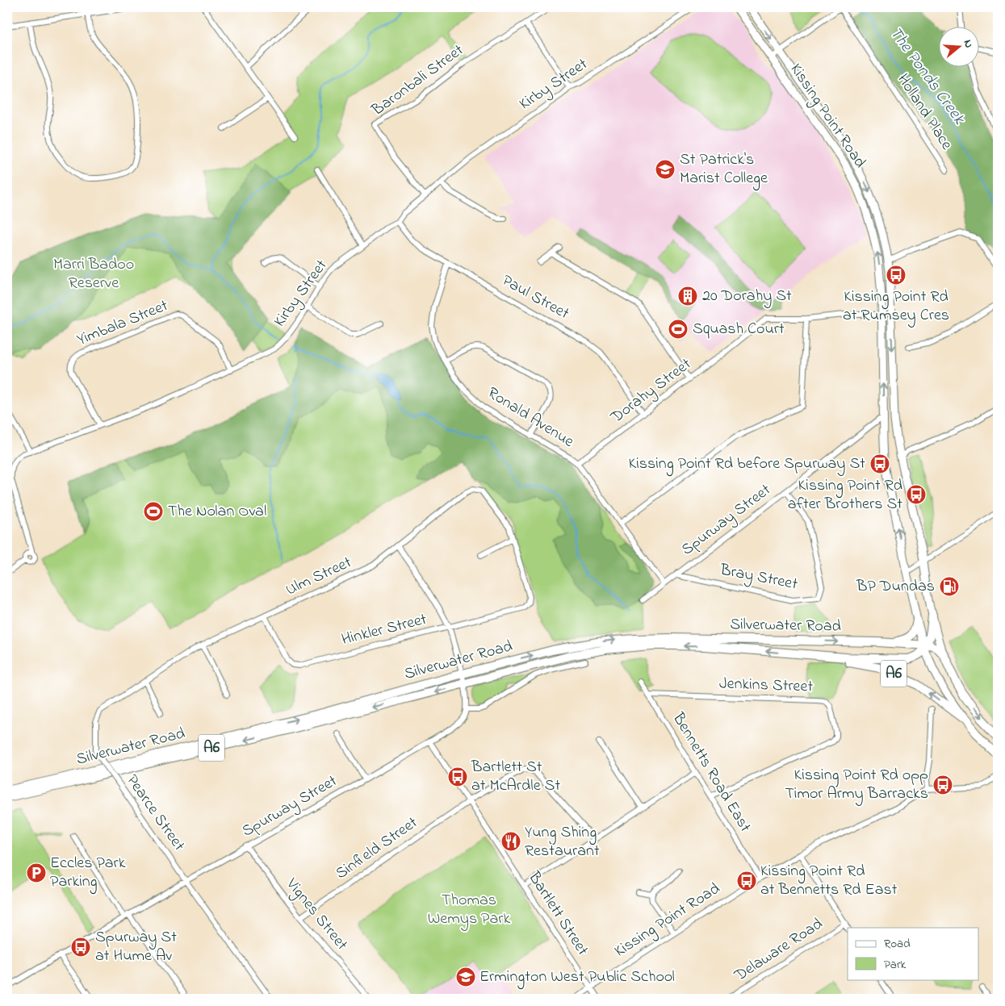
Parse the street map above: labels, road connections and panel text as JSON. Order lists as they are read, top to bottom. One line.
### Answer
{"streets":{"highway":["Kissing Point Road","Silverwater Road","A6"],"street":["Baronbali Street","Kirby Street","Holland Place","Paul Street","Yimbala Street","Dorahy Street","Ronald Avenue","Spurway Street","Ulm Street","Bray Street","Hinkler Street","Jenkins Street","Bennetts Road East","Pearce Street","Sinfield Street","Bartlett Street","Vignes Street","Delaware Road"]},"crossings":[["Baronbali Street","Kirby Street"],["Kirby Street","Paul Street"],["Kirby Street","Yimbala Street"],["Kissing Point Road","Dorahy Street"],["Kissing Point Road","Spurway Street"],["Kissing Point Road","Silverwater Road"],["Kissing Point Road","Bennetts Road East"],["Kissing Point Road","Bartlett Street"],["Paul Street","Dorahy Street"],["Paul Street","Ronald Avenue"],["Dorahy Street","Ronald Avenue"],["Spurway Street","Bray Street"],["Spurway Street","Pearce Street"],["Spurway Street","Bartlett Street"],["Spurway Street","Vignes Street"],["Ulm Street","Hinkler Street"],["Ulm Street","Pearce Street"],["Jenkins Street","Bennetts Road East"],["Sinfield Street","Bartlett Street"],["Sinfield Street","Vignes Street"]],"water":["The Ponds Creek"],"parks":["Marri Badoo Reserve","Thomas Wemys Park"],"places":{"school or university":["St Patrick's Marist College","Ermington West Public School"],"bus stop":["Kissing Point Rd at Rumsey Cres","Kissing Point Rd before Spurway St","Kissing Point Rd after Brothers St","Bartlett St at McArdle St","Kissing Point Rd opp Timor Army Barracks","Kissing Point Rd at Bennetts Rd East","Spurway St at Hume Av"],"building":["20 Dorahy St"],"sports":["Squash Court","The Nolan Oval"],"fuel station":["BP Dundas"],"restaurant":["Yung Shing Restaurant"],"parking":["Eccles Park Parking"]},"legend":["Road","Park"],"north":"right"}
